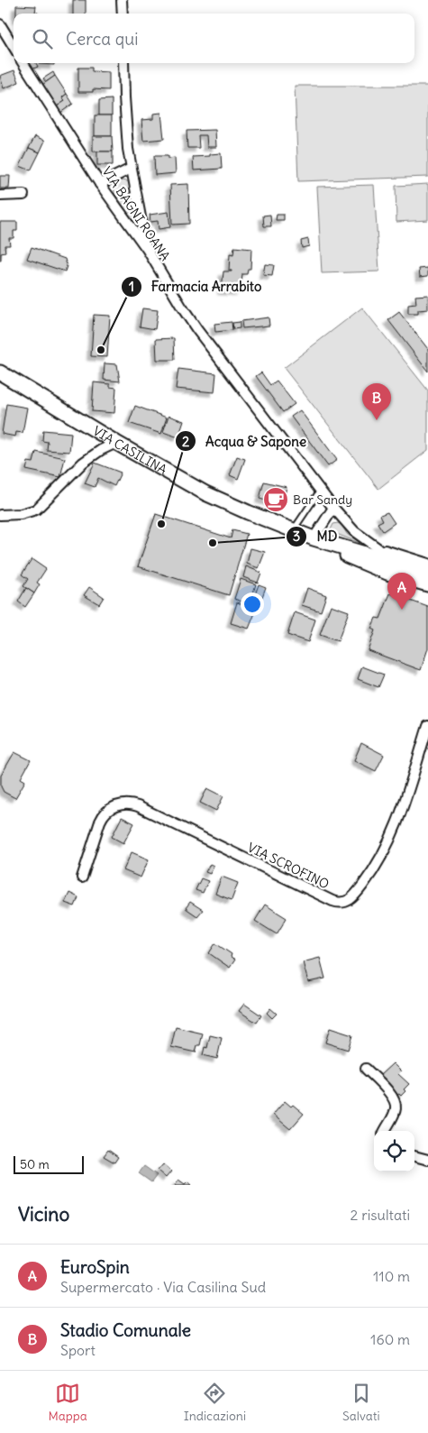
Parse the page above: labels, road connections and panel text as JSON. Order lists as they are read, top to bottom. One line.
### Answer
{"streets":{"main road":["VIA CASILINA"],"street":["VIA BAGNI ROANA","VIA SCROFINO"]},"places":{"other":["Farmacia Arrabito","Acqua & Sapone","MD"],"cafe":["Bar Sandy"]},"scale_bar":"50 m","page":{"search":"Cerca qui","pins":["B","A"],"scale":"50 m","heading":["Vicino","2 risultati"],"list":[{"mark":"A","name":"EuroSpin","note":"Supermercato · Via Casilina Sud","value":"110 m"},{"mark":"B","name":"Stadio Comunale","note":"Sport","value":"160 m"}],"nav":["Mappa","Indicazioni","Salvati"]}}
